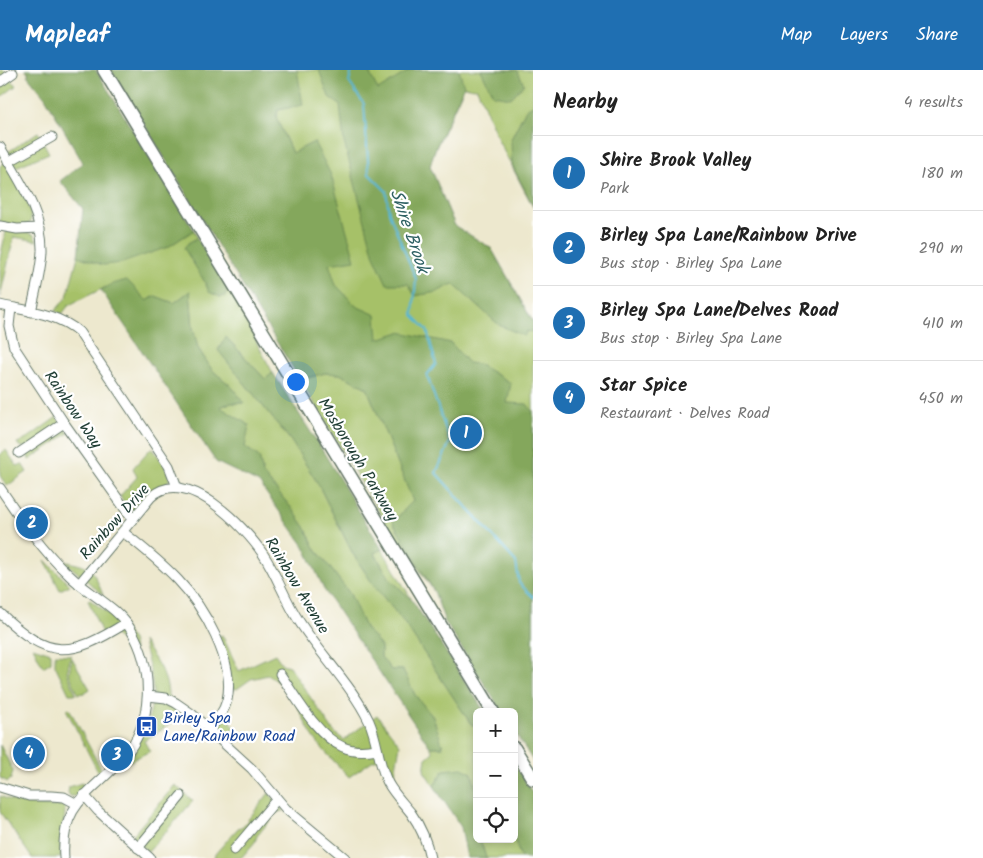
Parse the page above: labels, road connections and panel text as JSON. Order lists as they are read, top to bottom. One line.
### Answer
{"streets":{"highway":["Mosborough Parkway"],"street":["Rainbow Way","Rainbow Drive","Rainbow Avenue"]},"crossings":[["Rainbow Way","Rainbow Drive"],["Rainbow Drive","Rainbow Avenue"]],"water":["Shire Brook"],"places":{"bus stop":["Birley Spa Lane/Rainbow Road"]},"page":{"header":"Mapleaf","nav":["Map","Layers","Share"],"heading":["Nearby","4 results"],"list":[{"mark":"1","name":"Shire Brook Valley","note":"Park","value":"180 m"},{"mark":"2","name":"Birley Spa Lane/Rainbow Drive","note":"Bus stop · Birley Spa Lane","value":"290 m"},{"mark":"3","name":"Birley Spa Lane/Delves Road","note":"Bus stop · Birley Spa Lane","value":"410 m"},{"mark":"4","name":"Star Spice","note":"Restaurant · Delves Road","value":"450 m"}],"pins":["1","2","4","3"],"map_buttons":["+","−"]}}
